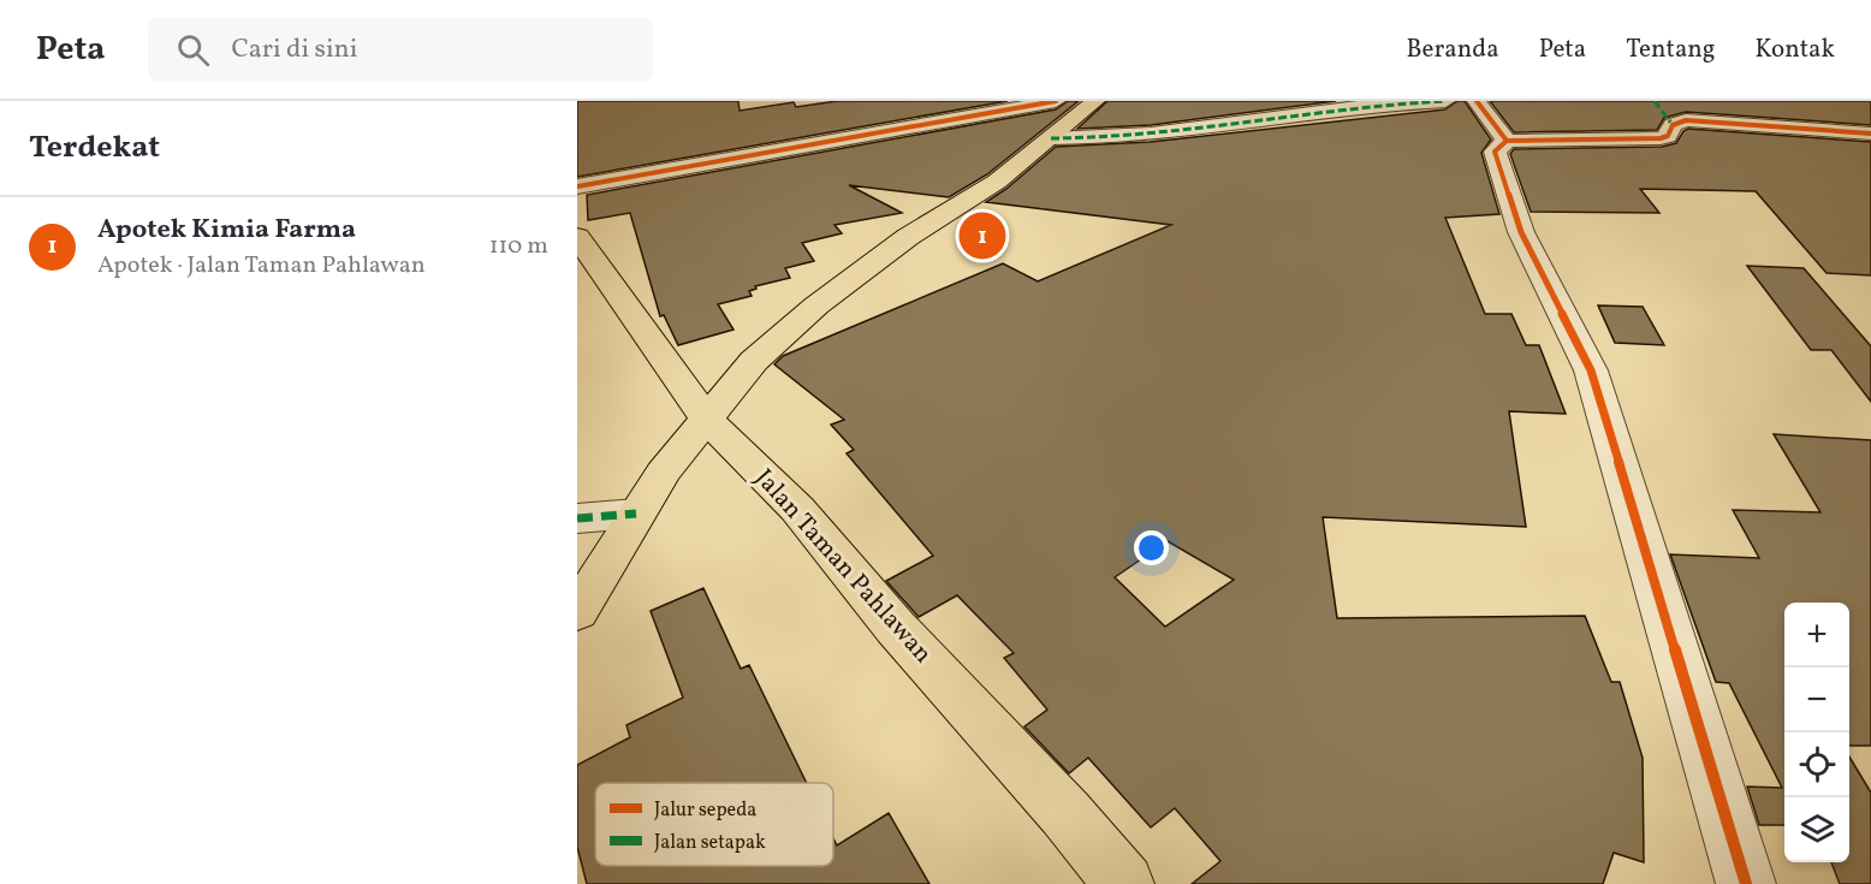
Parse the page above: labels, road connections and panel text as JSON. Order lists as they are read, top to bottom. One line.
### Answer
{"streets":{"main road":["Jalan Taman Pahlawan"]},"legend":["Jalur sepeda","Jalan setapak"],"page":{"header":"Peta","search":"Cari di sini","nav":["Beranda","Peta","Tentang","Kontak"],"heading":"Terdekat","list":[{"mark":"1","name":"Apotek Kimia Farma","note":"Apotek · Jalan Taman Pahlawan","value":"110 m"}],"pins":"1","map_buttons":["+","−"]}}
